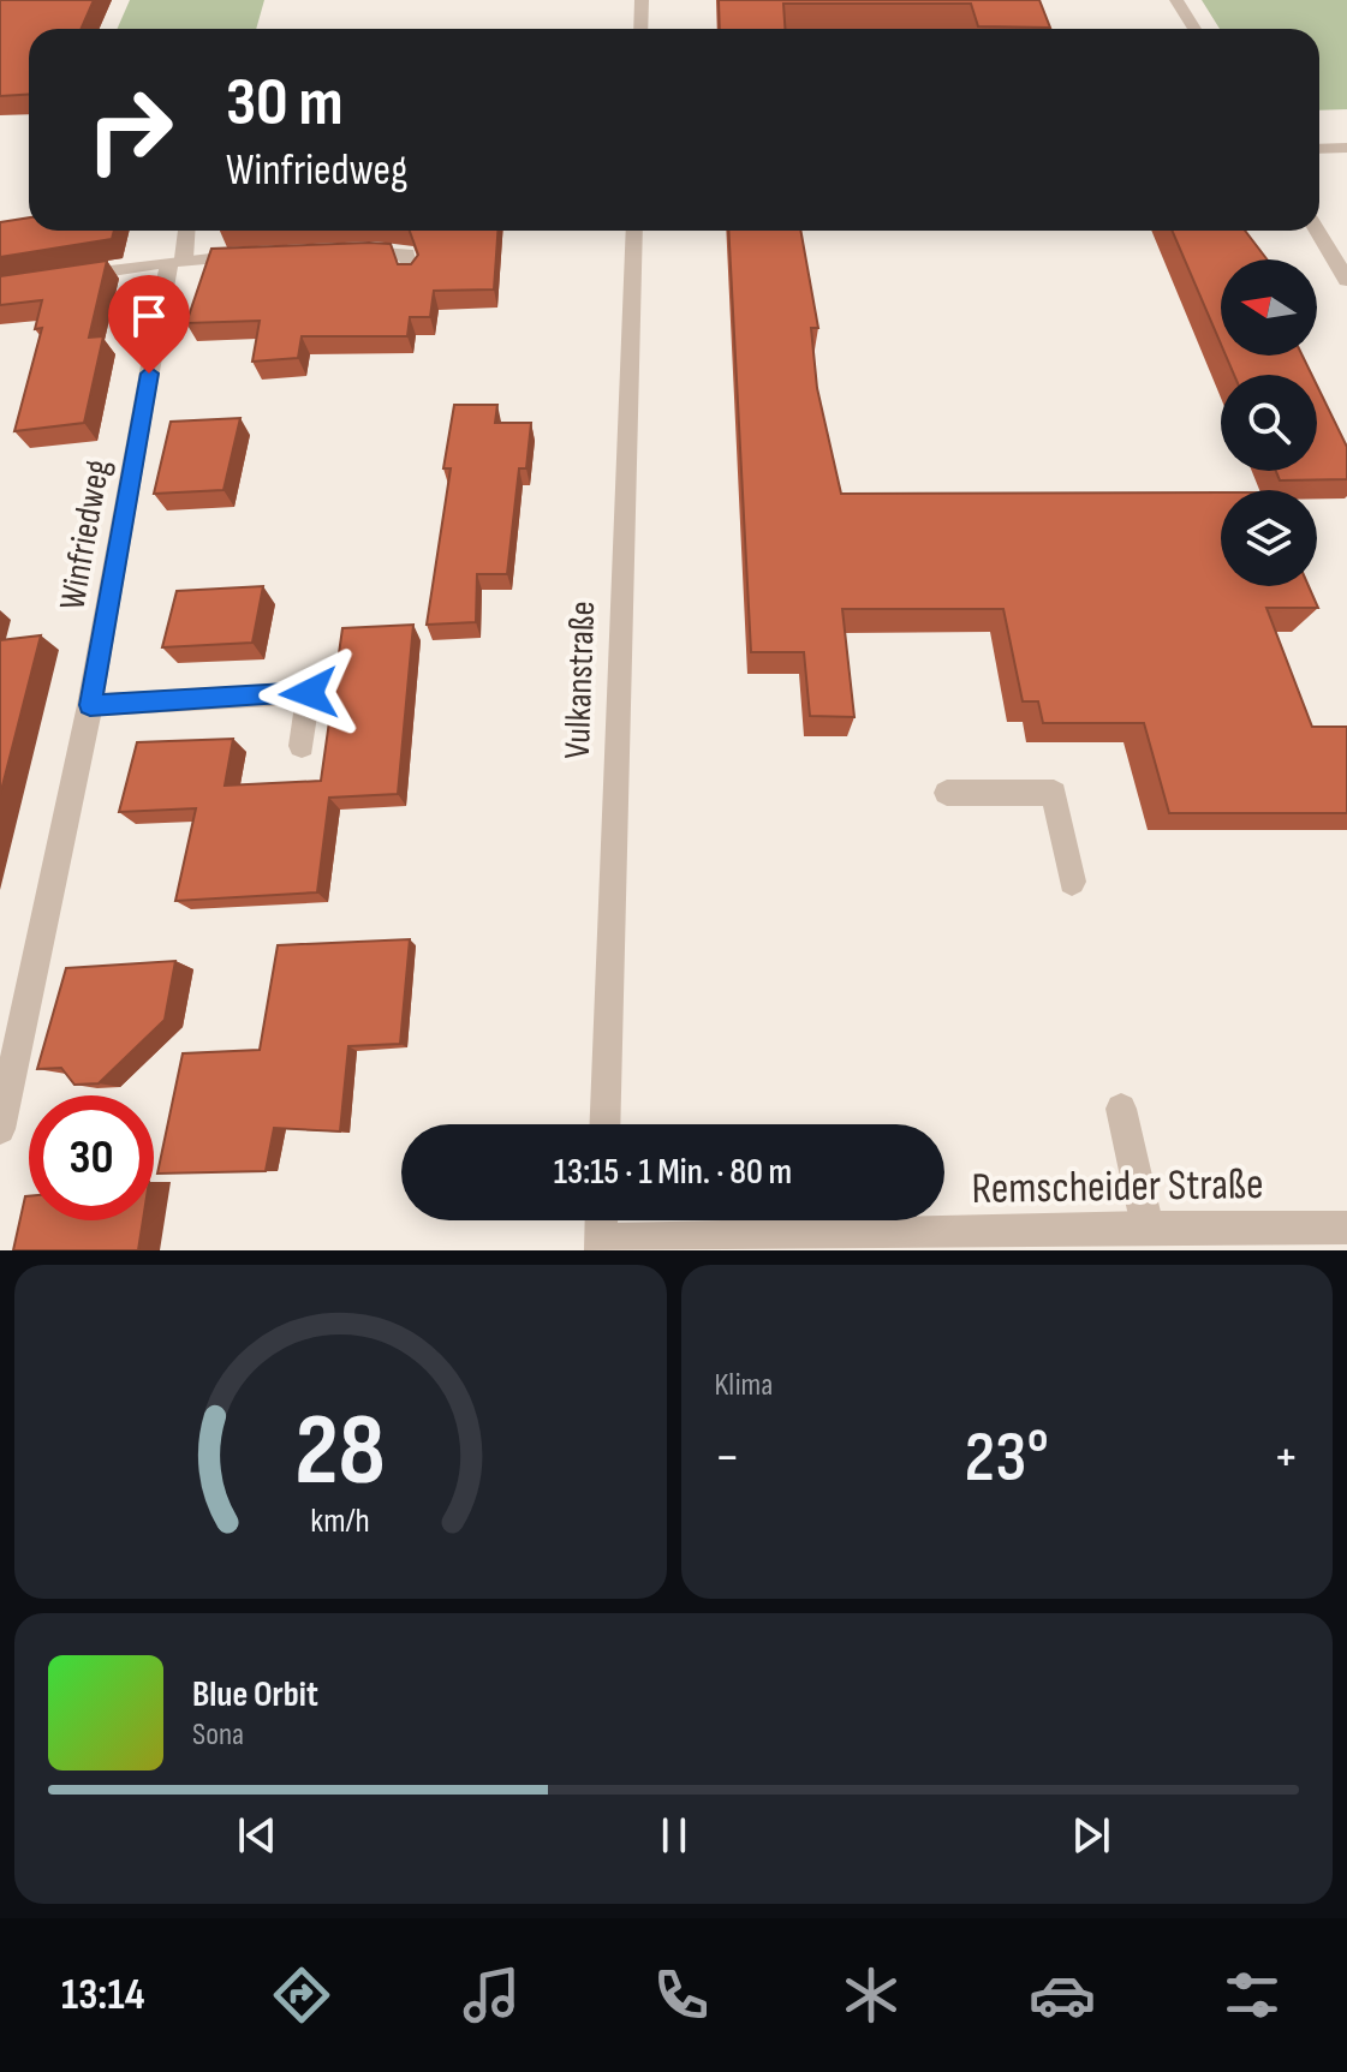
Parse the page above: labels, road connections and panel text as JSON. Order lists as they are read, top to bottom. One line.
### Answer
{"streets":{"street":["Winfriedweg","Vulkanstraße","Remscheider Straße"]},"north":"left","page":{"turn":["30 m","Winfriedweg"],"limit":"30","trip":"13:15 · 1 Min. · 80 m","tile":"Klima","heat":["−","23°","+"],"song":["Blue Orbit","Sona"],"tabs":"13:14","gauge":["28","km/h"]}}
